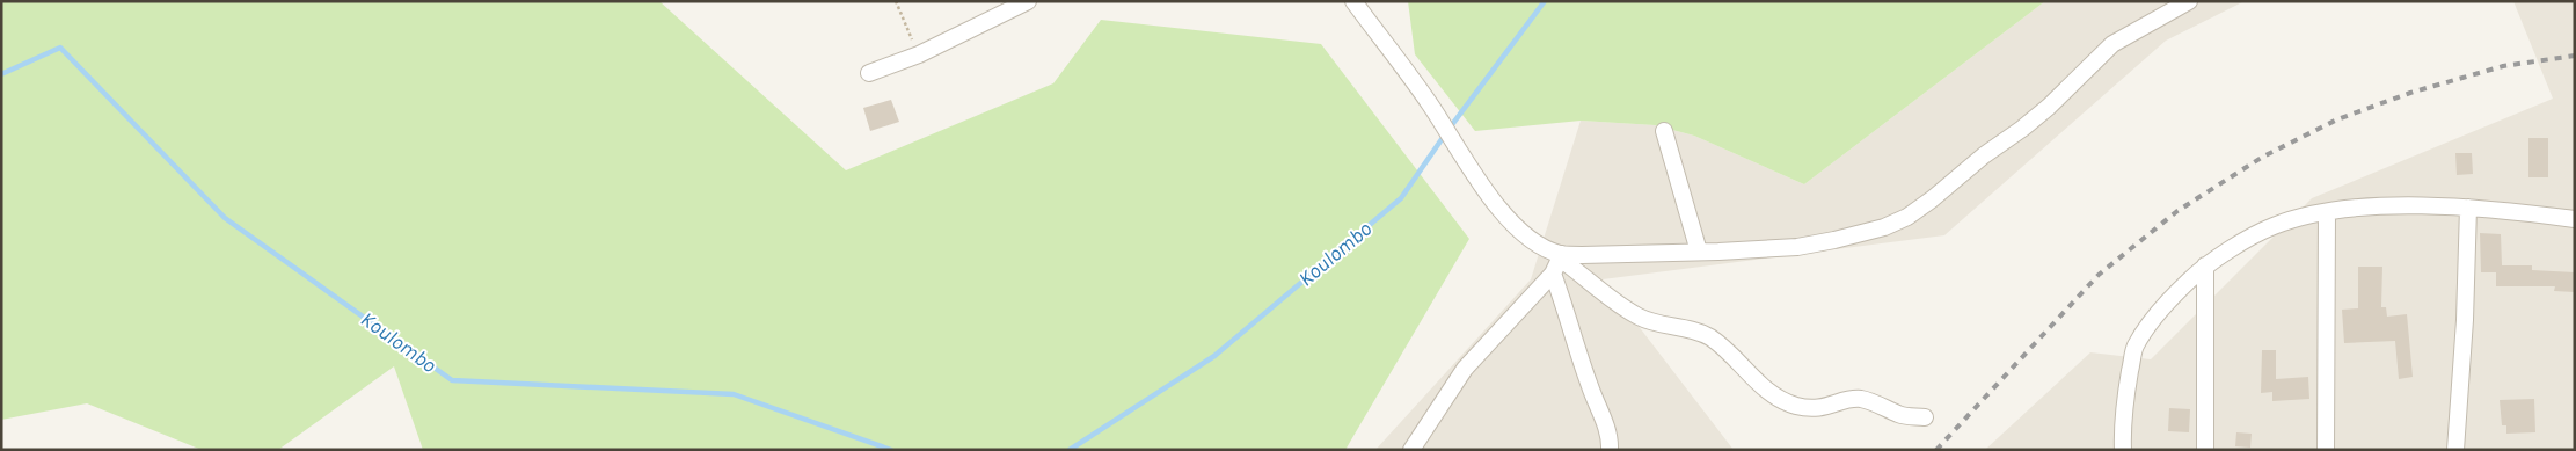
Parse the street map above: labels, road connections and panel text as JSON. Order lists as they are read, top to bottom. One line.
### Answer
{"water":["Koulombo"]}
